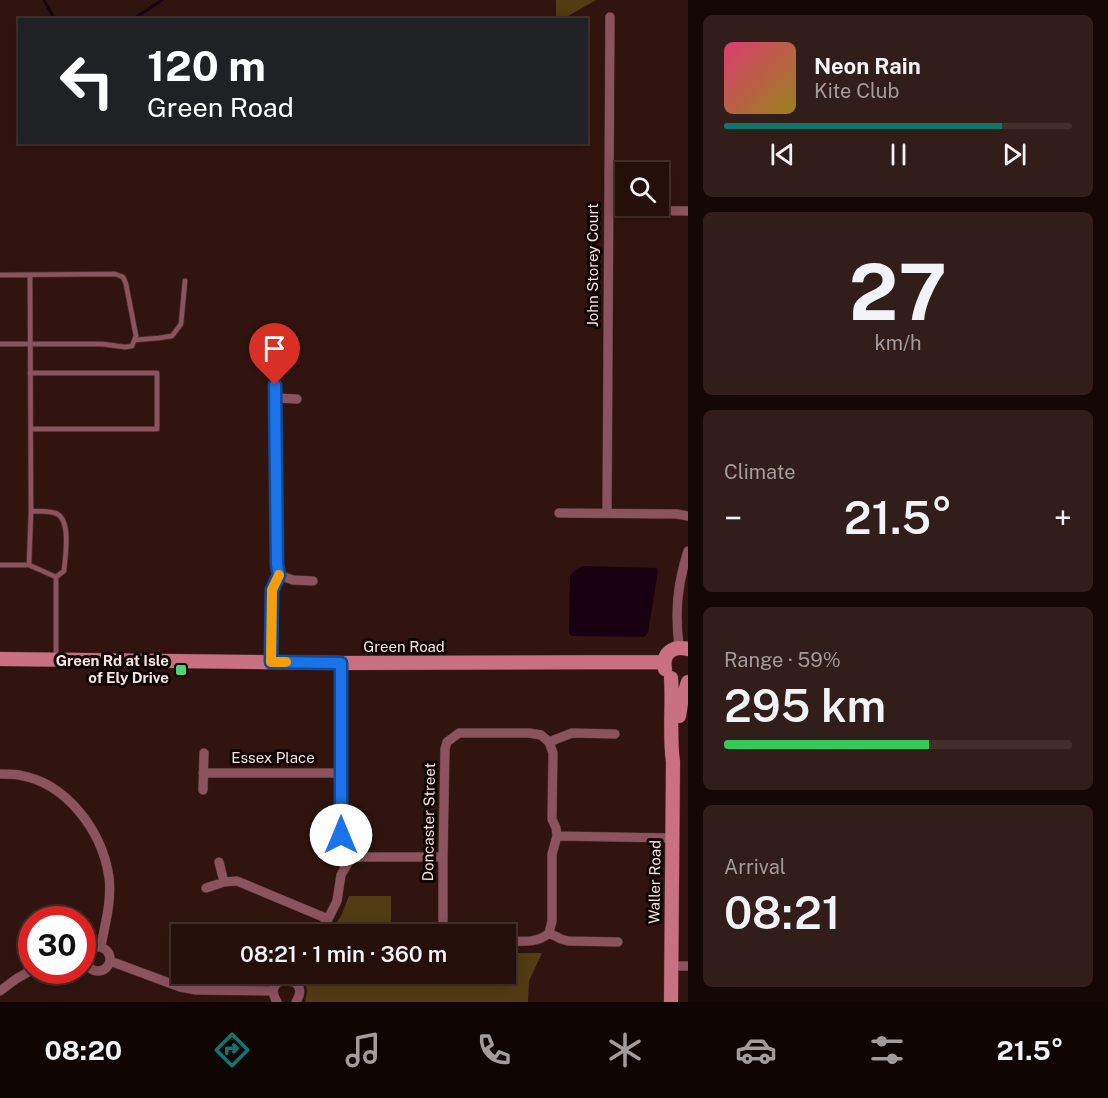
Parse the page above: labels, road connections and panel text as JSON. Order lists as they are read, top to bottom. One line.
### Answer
{"streets":{"street":["John Storey Court","Green Road","Essex Place","Doncaster Street","Waller Road"]},"crossings":[["Green Road","Waller Road"]],"places":{"transit":["Green Rd at Isle of Ely Drive"]},"page":{"turn":["120 m","Green Road"],"song":["Neon Rain","Kite Club"],"tile":[["27","km/h"],"Climate",["Range · 59%","295 km"],["Arrival","08:21"]],"heat":["−","21.5°","+"],"limit":"30","trip":"08:21 · 1 min · 360 m","tabs":["08:20","21.5°"]}}
